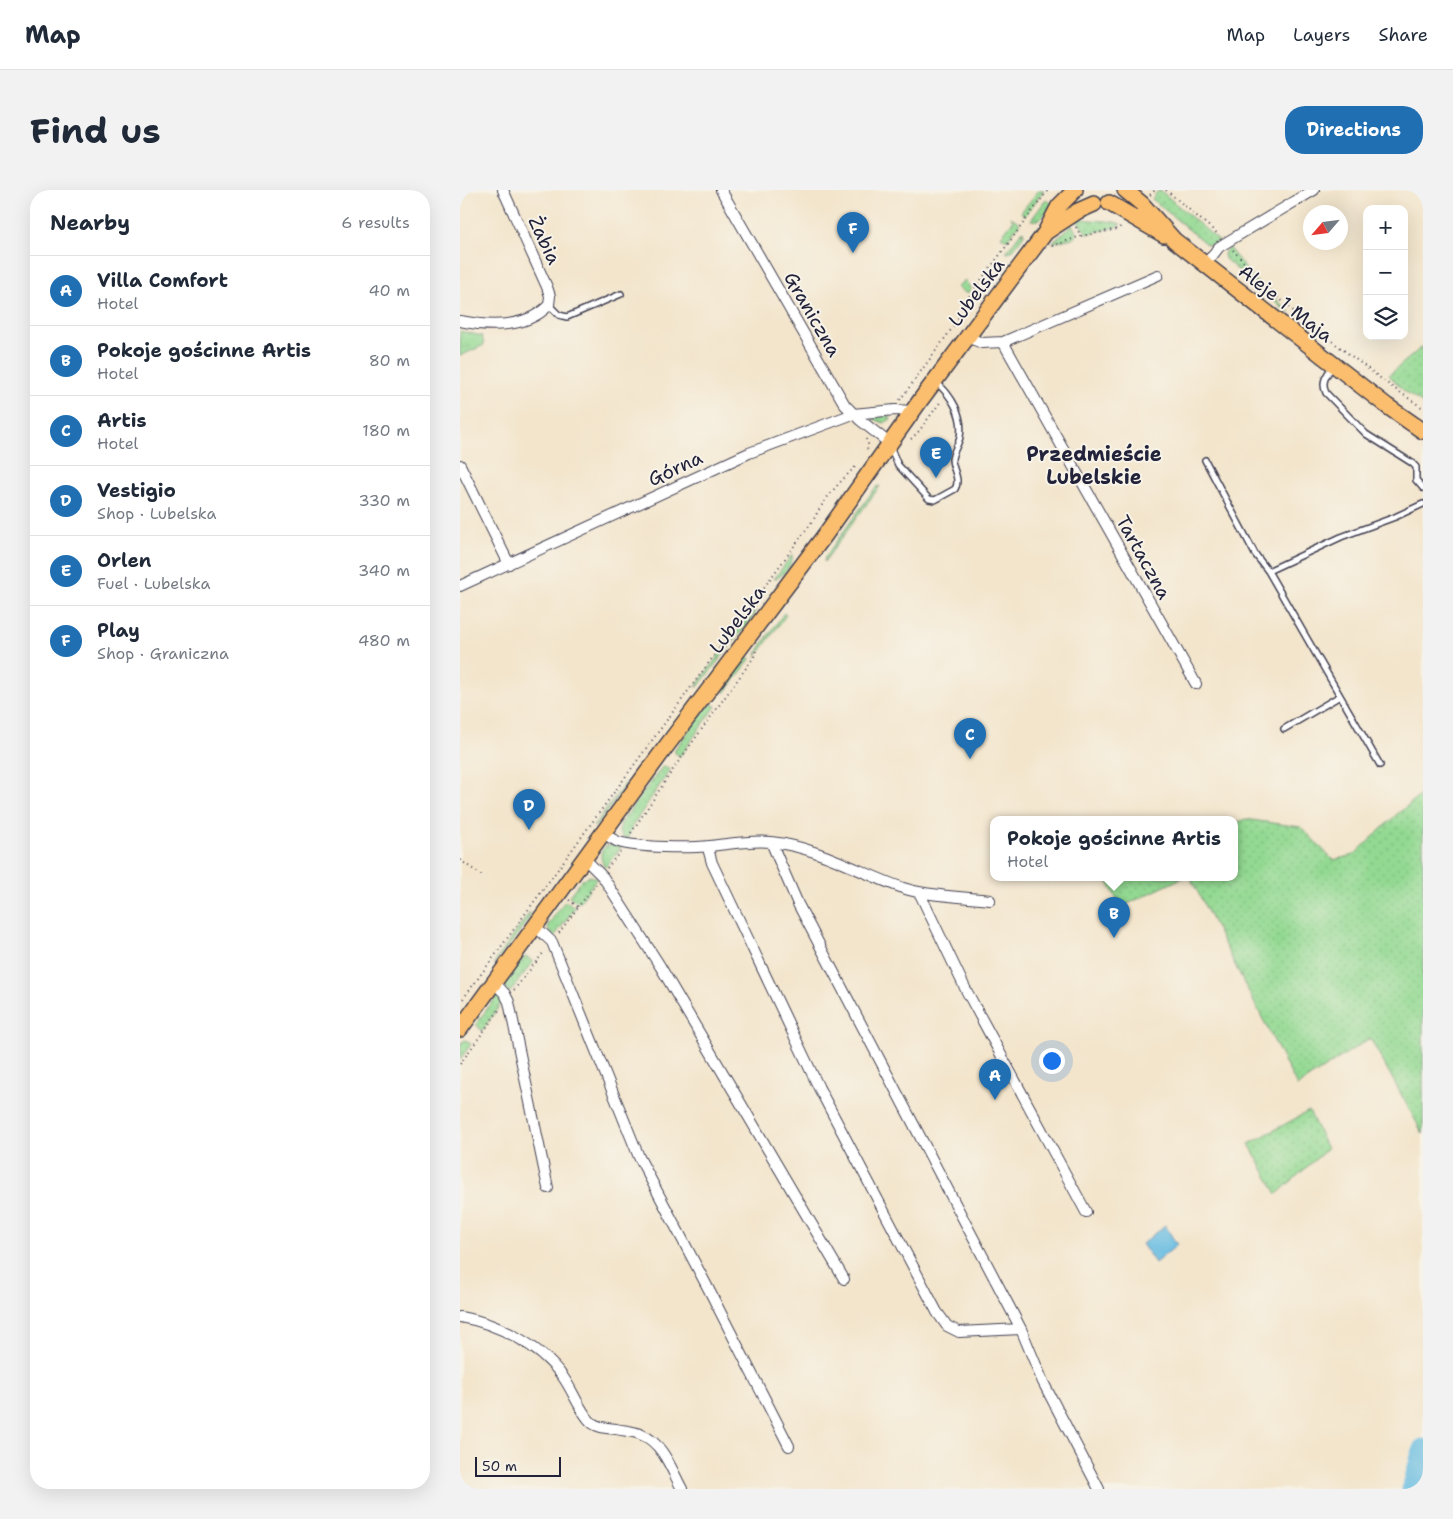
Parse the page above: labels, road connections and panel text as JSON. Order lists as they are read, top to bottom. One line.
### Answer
{"streets":{"main road":["Lubelska","Aleje 1 Maja"],"street":["Żabia","Graniczna","Górna","Tartaczna"]},"crossings":[["Lubelska","Aleje 1 Maja"],["Lubelska","Graniczna"],["Lubelska","Górna"],["Graniczna","Górna"]],"districts":["Przedmieście Lubelskie"],"scale_bar":"50 m","north":"bottom left","page":{"header":"Map","nav":["Map","Layers","Share"],"buttons":"Directions","title":"Find us","heading":["Nearby","6 results"],"map_buttons":["+","−"],"pins":["F","E","C","D","B","A"],"list":[{"mark":"A","name":"Villa Comfort","note":"Hotel","value":"40 m"},{"mark":"B","name":"Pokoje gościnne Artis","note":"Hotel","value":"80 m"},{"mark":"C","name":"Artis","note":"Hotel","value":"180 m"},{"mark":"D","name":"Vestigio","note":"Shop · Lubelska","value":"330 m"},{"mark":"E","name":"Orlen","note":"Fuel · Lubelska","value":"340 m"},{"mark":"F","name":"Play","note":"Shop · Graniczna","value":"480 m"}],"popup":["Pokoje gościnne Artis","Hotel"],"scale":"50 m"}}
